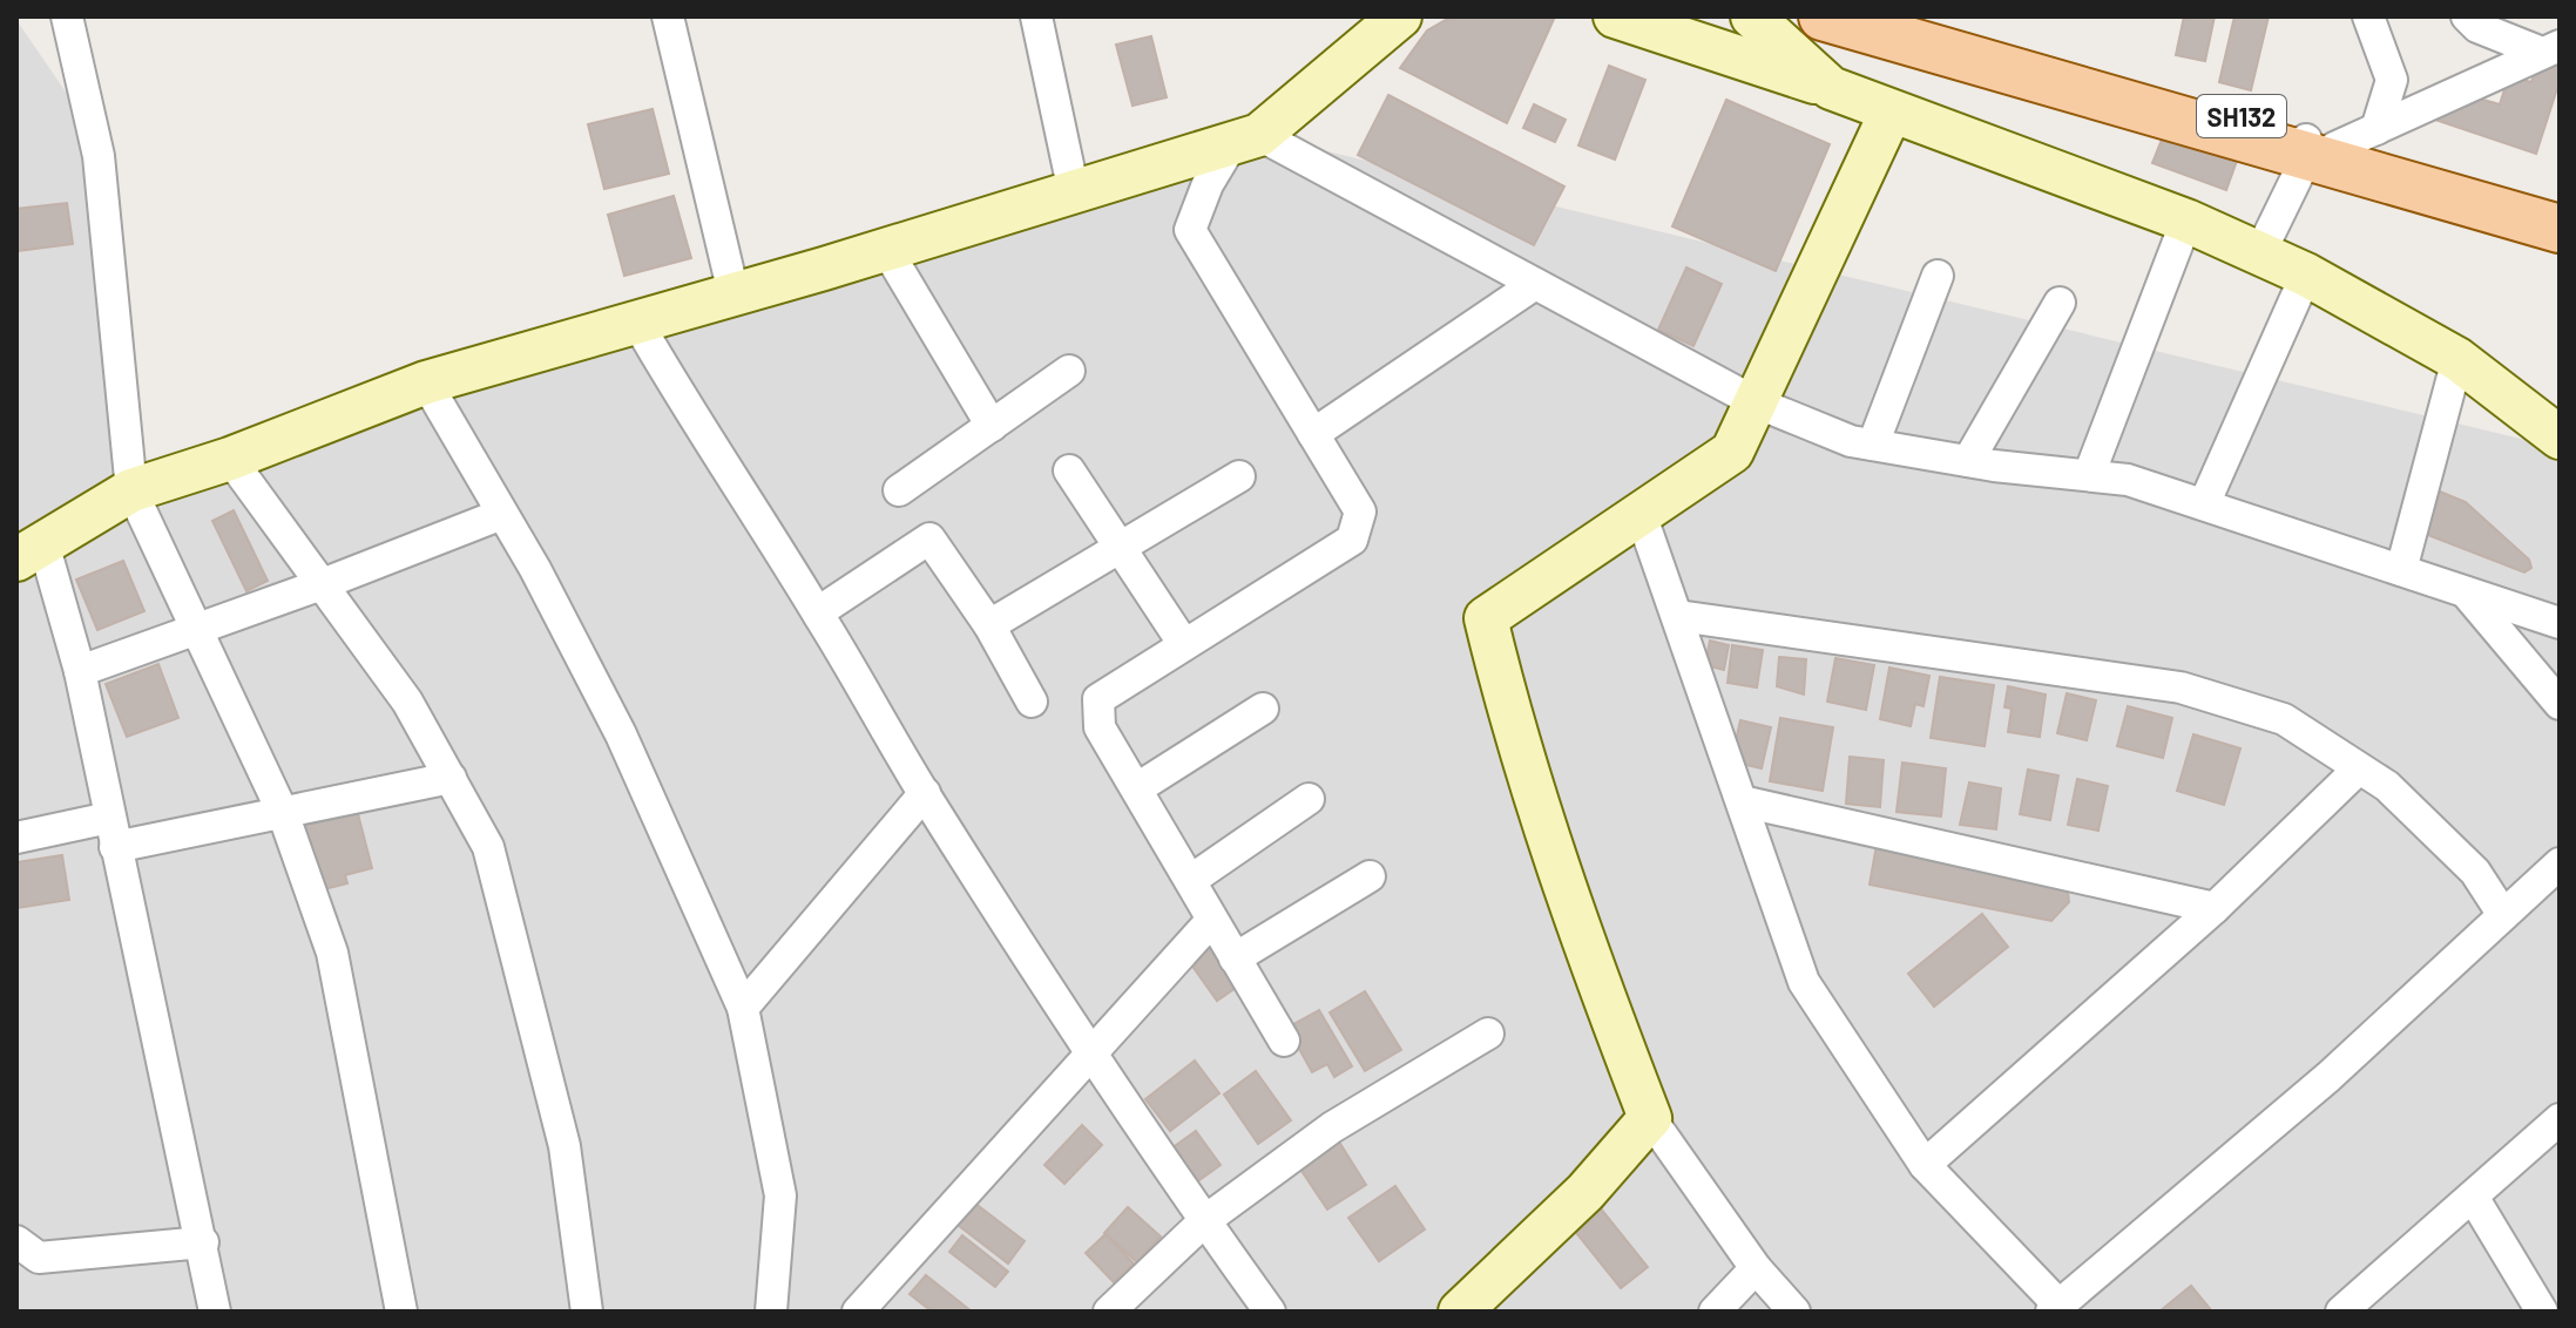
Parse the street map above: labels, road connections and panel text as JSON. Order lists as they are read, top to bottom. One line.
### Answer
{"streets":{"main road":["SH132"]}}
